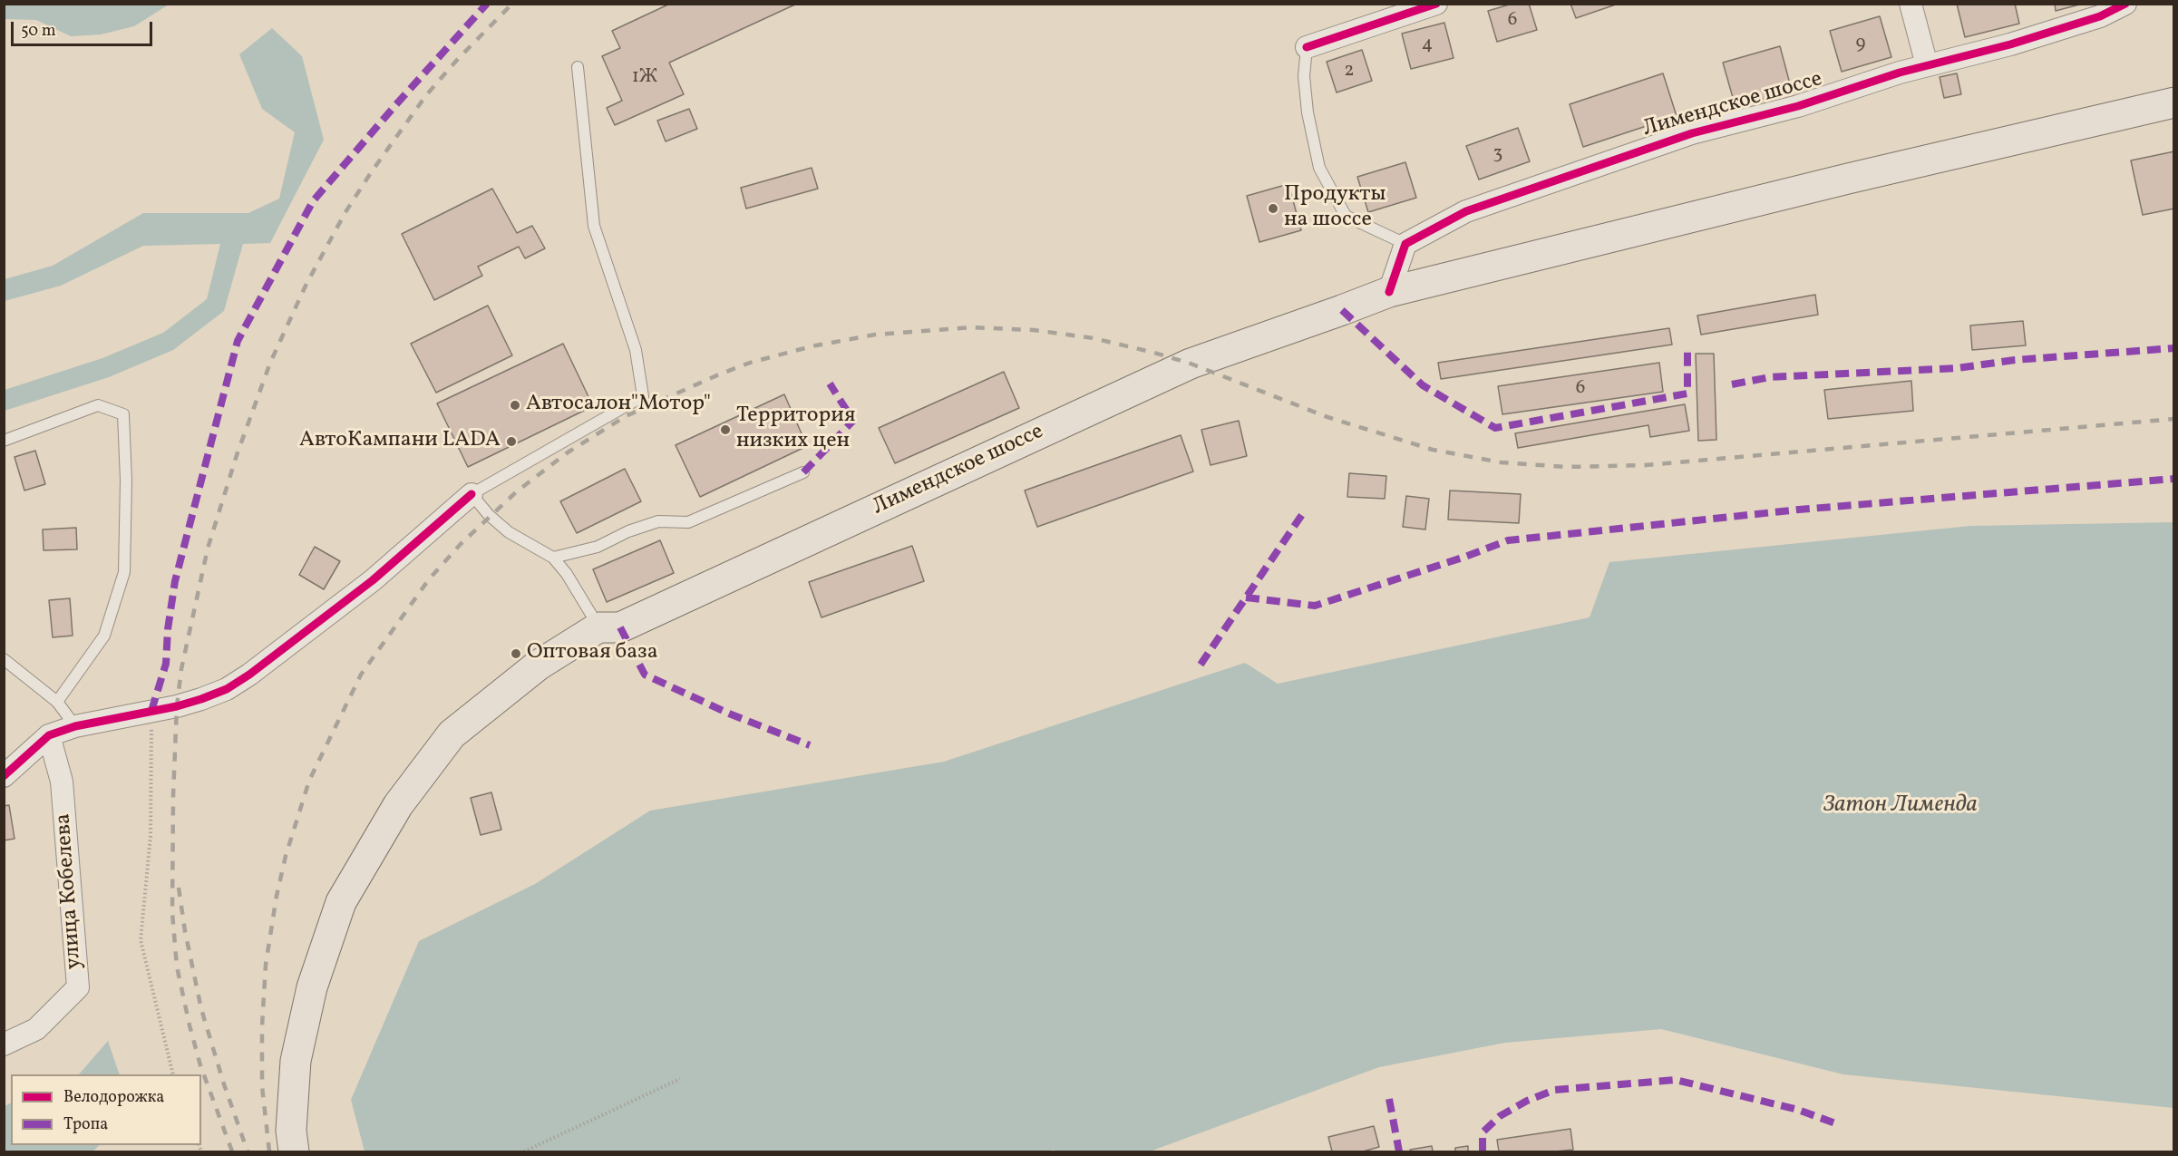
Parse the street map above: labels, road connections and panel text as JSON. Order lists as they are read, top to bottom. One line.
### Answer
{"streets":{"main road":["Лимендское шоссе"],"street":["улица Кобелева"]},"water":["Затон Лименда"],"places":["Продукты на шоссе","Автосалон\"Мотор\"","Территория низких цен","АвтоКампани LADA","Оптовая база"],"house_numbers":["6","9","4","2","1Ж","3","6"],"legend":["Велодорожка","Тропа"],"scale_bar":"50 m"}
